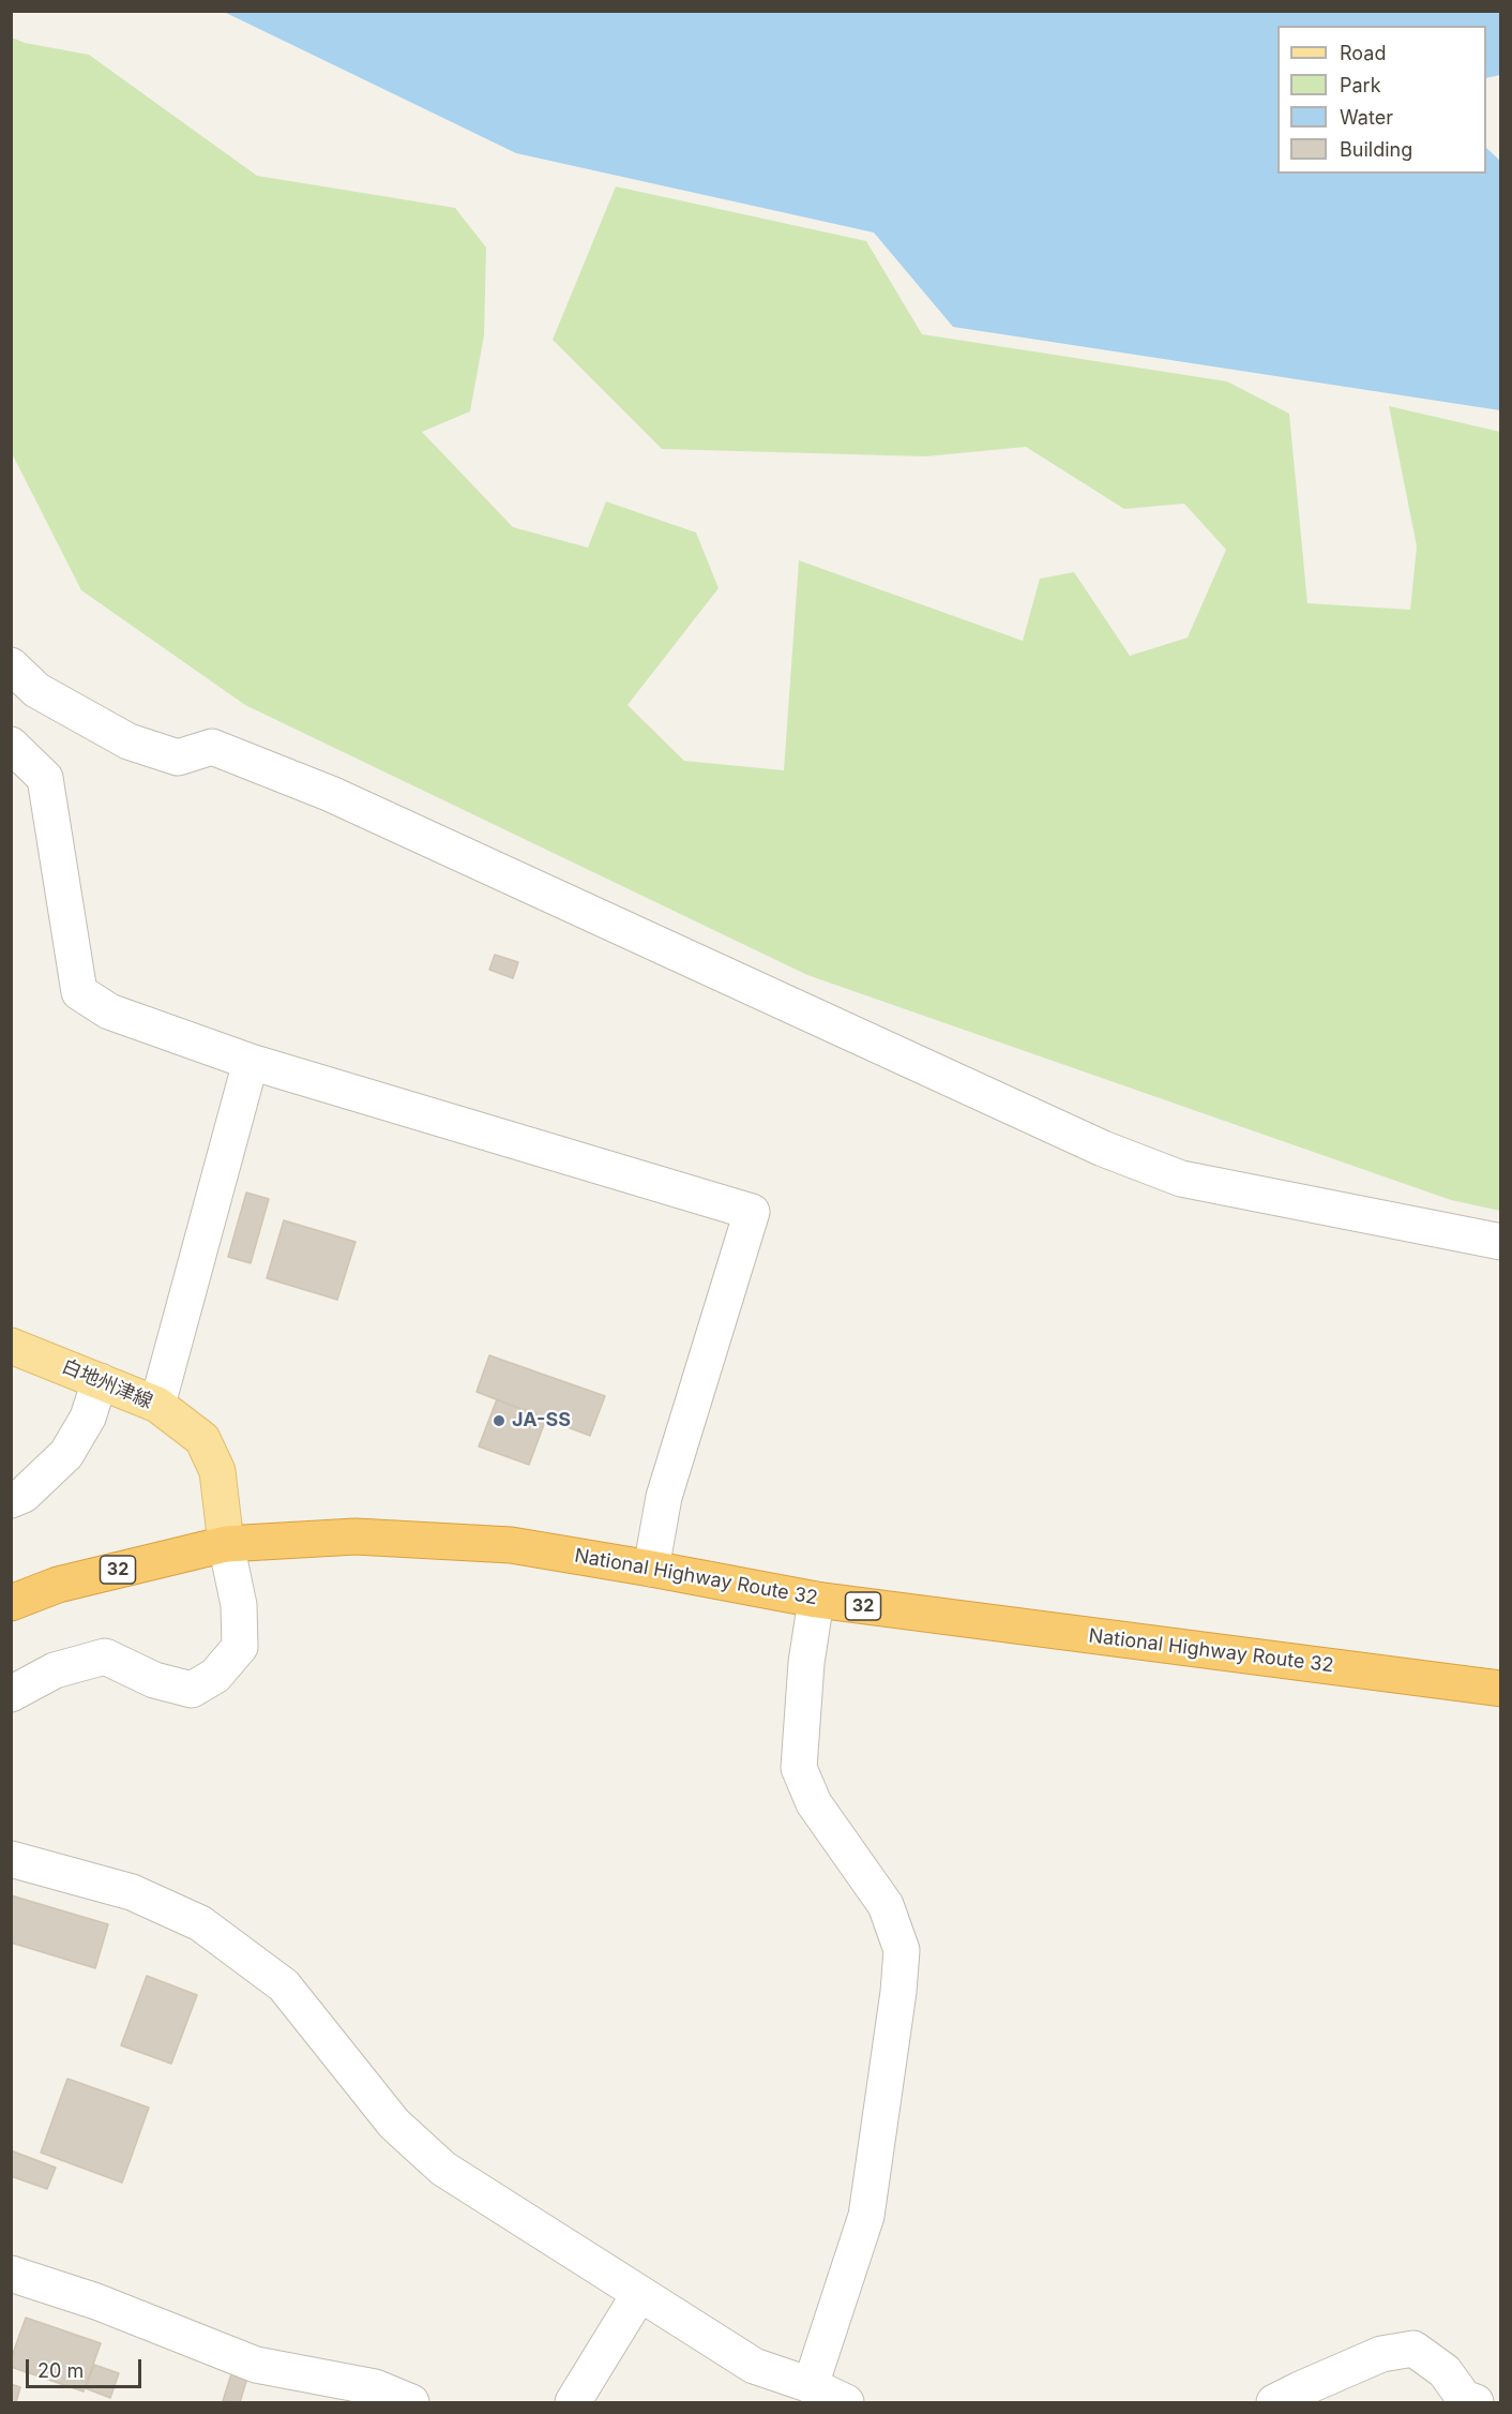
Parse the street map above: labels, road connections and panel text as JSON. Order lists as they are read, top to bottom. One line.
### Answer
{"streets":{"highway":["32","National Highway Route 32"],"main road":["白地州津線"]},"crossings":[["白地州津線","National Highway Route 32"]],"places":["JA-SS"],"legend":["Road","Park","Water","Building"],"scale_bar":"20 m"}
